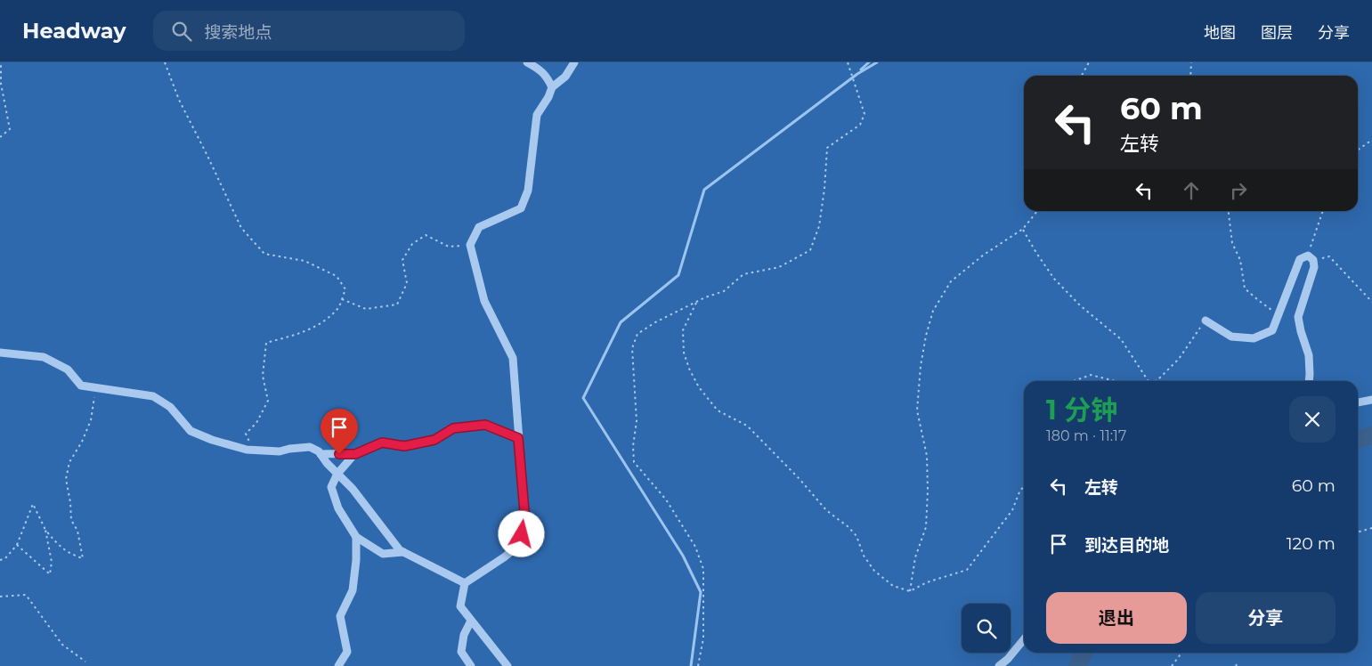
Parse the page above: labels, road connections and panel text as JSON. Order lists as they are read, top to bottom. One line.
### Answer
{"page":{"header":"Headway","search":"搜索地点","nav":["地图","图层","分享"],"turn":["60 m","左转"],"heading":["1 分钟","180 m · 11:17"],"list":[{"name":"左转","value":"60 m"},{"name":"到达目的地","value":"120 m"}],"buttons":["退出","分享"]}}
